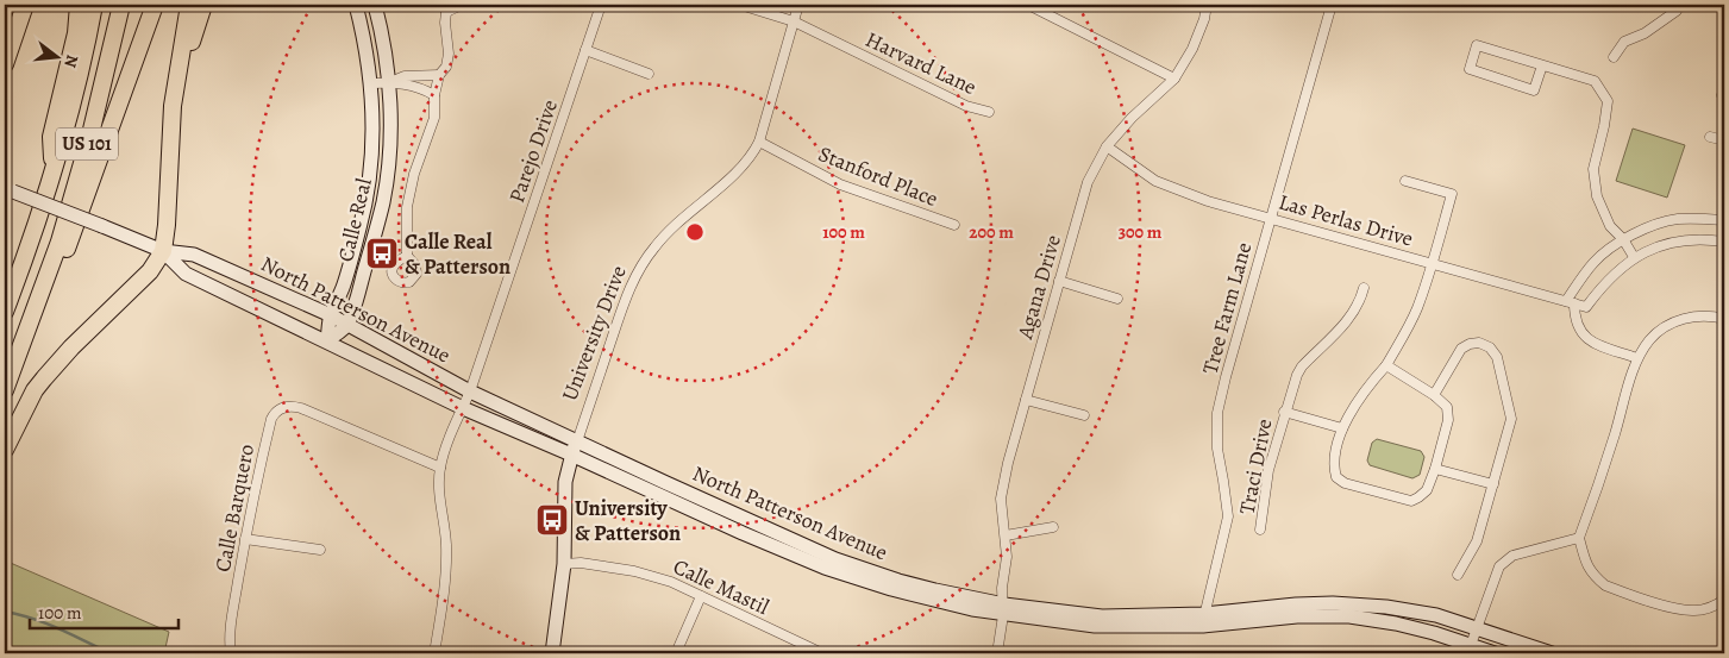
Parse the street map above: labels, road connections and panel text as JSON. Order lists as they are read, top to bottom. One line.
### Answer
{"streets":{"highway":["US 101"],"main road":["Calle Real","North Patterson Avenue","University Drive"],"street":["Harvard Lane","Parejo Drive","Stanford Place","Las Perlas Drive","Agana Drive","Tree Farm Lane","Traci Drive","Calle Barquero","Calle Mastil"]},"crossings":[["Harvard Lane","University Drive"],["Parejo Drive","North Patterson Avenue"],["Parejo Drive","Calle Barquero"],["Stanford Place","University Drive"],["Calle Real","North Patterson Avenue"],["Las Perlas Drive","Agana Drive"],["Las Perlas Drive","Tree Farm Lane"],["Agana Drive","North Patterson Avenue"],["Tree Farm Lane","North Patterson Avenue"],["North Patterson Avenue","University Drive"],["University Drive","Calle Mastil"]],"places":{"bus stop":["Calle Real & Patterson","University & Patterson"]},"scale_bar":"100 m","north":"right","rings":["100 m","200 m","300 m"]}
